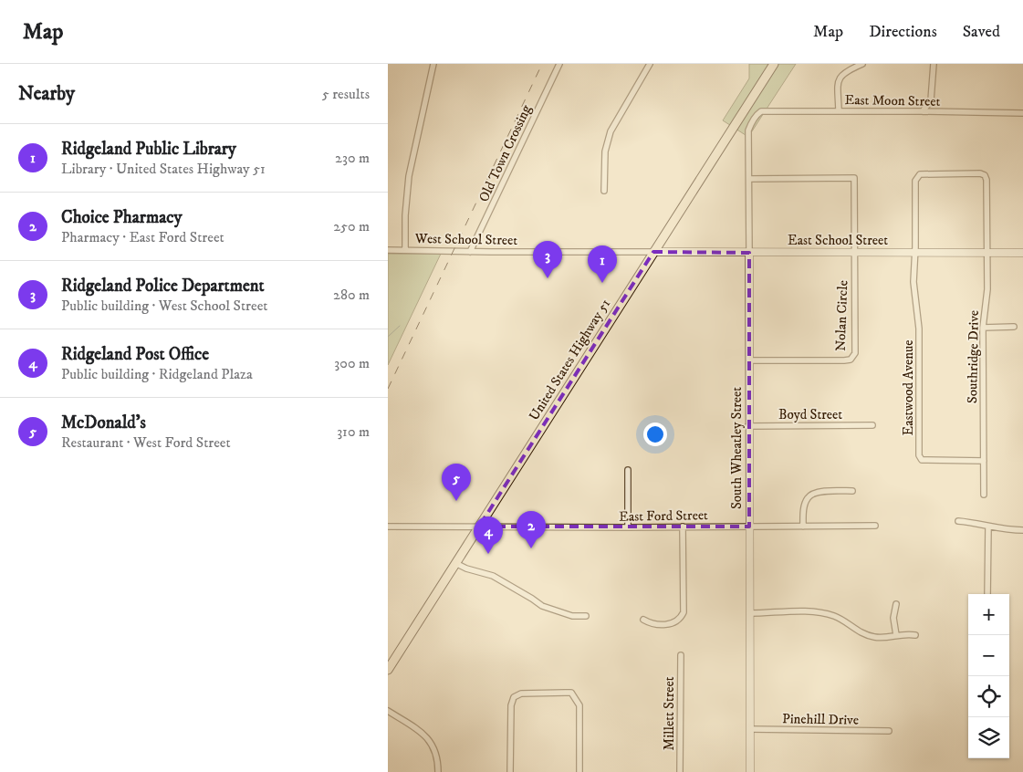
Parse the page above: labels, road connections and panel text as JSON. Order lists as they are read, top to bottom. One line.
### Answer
{"streets":{"main road":["United States Highway 51"],"street":["East Moon Street","Old Town Crossing","West School Street","East School Street","Nolan Circle","Southridge Drive","Eastwood Avenue","Boyd Street","South Wheatley Street","East Ford Street","Millett Street","Pinehill Drive"]},"crossings":[["East Moon Street","South Wheatley Street"],["Old Town Crossing","West School Street"],["West School Street","East School Street"],["West School Street","United States Highway 51"],["East School Street","Nolan Circle"],["East School Street","Southridge Drive"],["East School Street","United States Highway 51"],["East School Street","Eastwood Avenue"],["East School Street","South Wheatley Street"],["Nolan Circle","South Wheatley Street"],["Southridge Drive","Eastwood Avenue"],["United States Highway 51","East Ford Street"],["Boyd Street","South Wheatley Street"],["South Wheatley Street","East Ford Street"],["South Wheatley Street","Pinehill Drive"]],"page":{"header":"Map","nav":["Map","Directions","Saved"],"heading":["Nearby","5 results"],"list":[{"mark":"1","name":"Ridgeland Public Library","note":"Library · United States Highway 51","value":"230 m"},{"mark":"2","name":"Choice Pharmacy","note":"Pharmacy · East Ford Street","value":"250 m"},{"mark":"3","name":"Ridgeland Police Department","note":"Public building · West School Street","value":"280 m"},{"mark":"4","name":"Ridgeland Post Office","note":"Public building · Ridgeland Plaza","value":"300 m"},{"mark":"5","name":"McDonald's","note":"Restaurant · West Ford Street","value":"310 m"}],"pins":["3","1","5","2","4"],"map_buttons":["+","−"]}}
